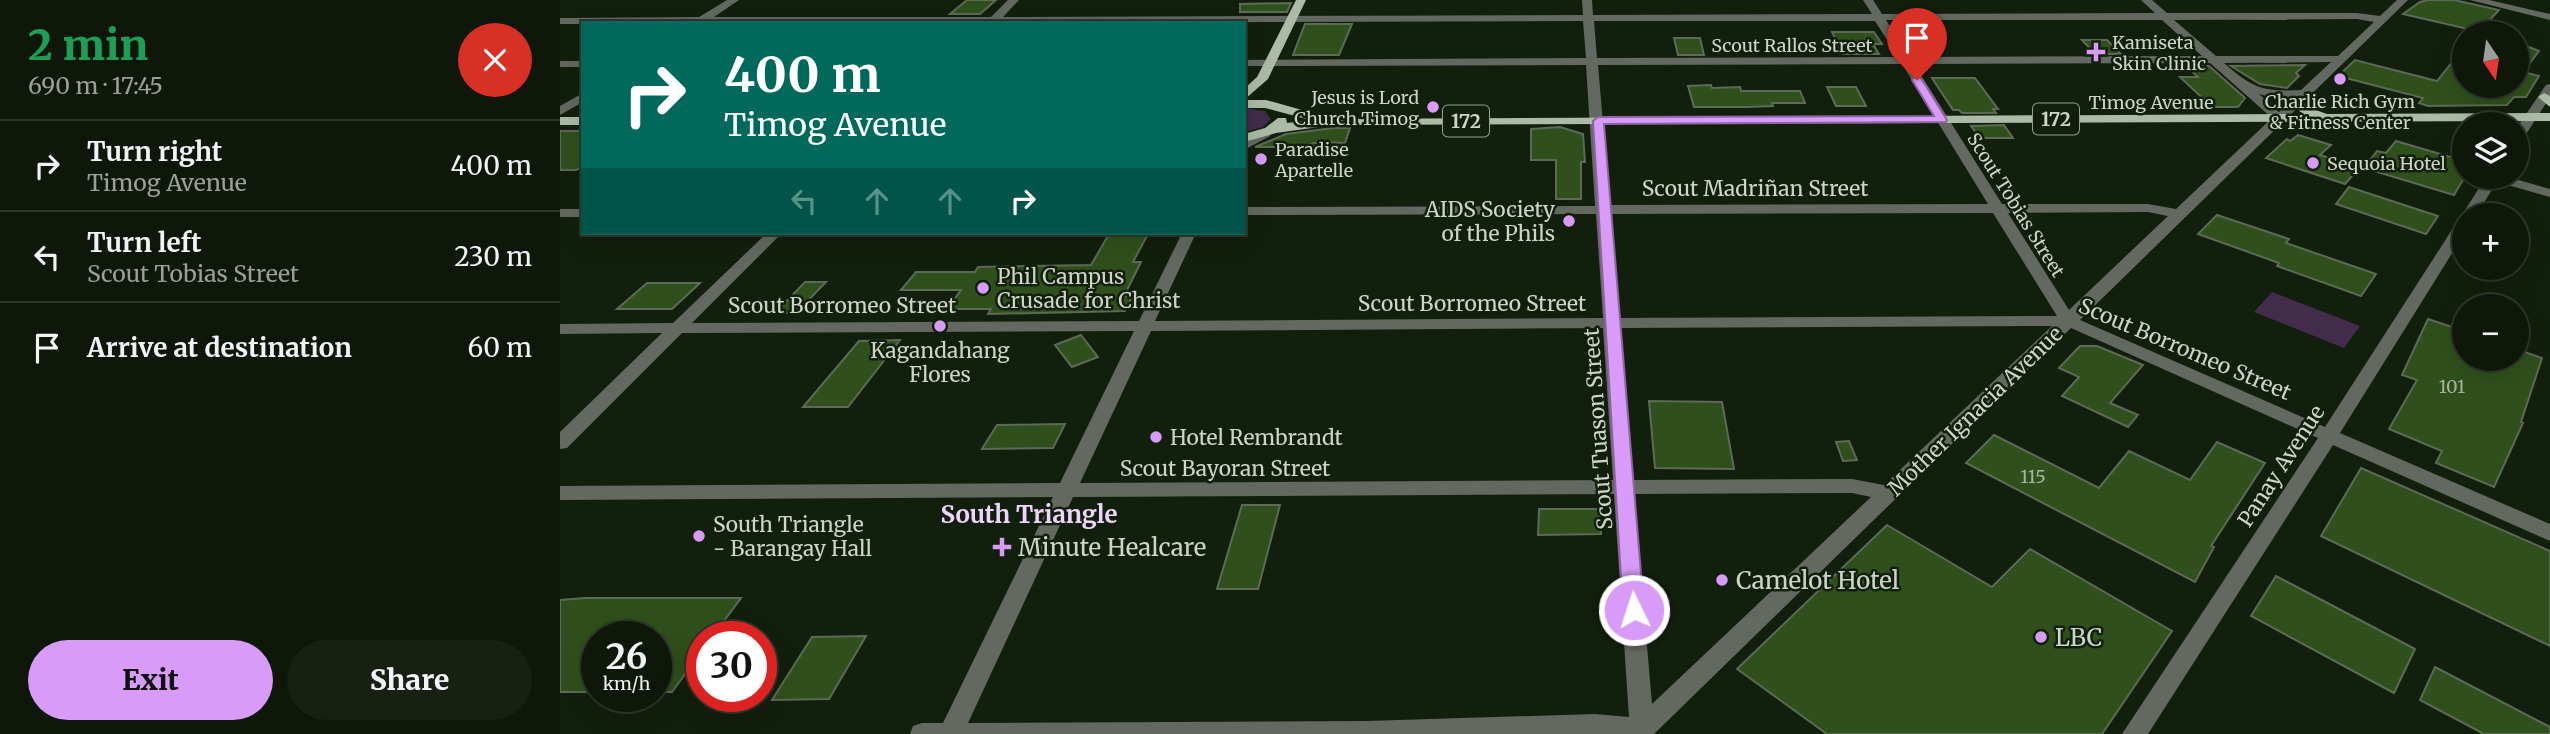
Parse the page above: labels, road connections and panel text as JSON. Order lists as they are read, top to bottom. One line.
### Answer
{"streets":{"main road":["Timog Avenue","172"],"street":["Scout Rallos Street","Scout Madriñan Street","Scout Tobias Street","Scout Borromeo Street","Mother Ignacia Avenue","Scout Tuason Street","Panay Avenue","Scout Bayoran Street"]},"crossings":[["Scout Rallos Street","Scout Tobias Street"],["Scout Rallos Street","Mother Ignacia Avenue"],["Scout Rallos Street","Scout Tuason Street"],["Timog Avenue","172"],["Timog Avenue","Scout Tobias Street"],["Timog Avenue","Mother Ignacia Avenue"],["Timog Avenue","Scout Tuason Street"],["Scout Madriñan Street","Scout Tobias Street"],["Scout Madriñan Street","Mother Ignacia Avenue"],["Scout Madriñan Street","Scout Tuason Street"],["Scout Tobias Street","Scout Borromeo Street"],["Scout Tobias Street","Mother Ignacia Avenue"],["Scout Borromeo Street","Mother Ignacia Avenue"],["Scout Borromeo Street","Scout Tuason Street"],["Scout Borromeo Street","Panay Avenue"],["Mother Ignacia Avenue","Scout Tuason Street"],["Mother Ignacia Avenue","Scout Bayoran Street"],["Scout Tuason Street","Scout Bayoran Street"]],"districts":["South Triangle"],"places":{"health":["Kamiseta Skin Clinic","Minute Healcare"],"other":["Charlie Rich Gym & Fitness Center","Jesus is Lord Church Timog","Paradise Apartelle","Sequoia Hotel","AIDS Society of the Phils","Phil Campus Crusade for Christ","Kagandahang Flores","Hotel Rembrandt","South Triangle - Barangay Hall","Camelot Hotel","LBC"]},"house_numbers":["101","115"],"north":"bottom","page":{"heading":["2 min","690 m · 17:45"],"map_buttons":["+","−"],"turn":["400 m","Timog Avenue"],"list":[{"name":"Turn right","note":"Timog Avenue","value":"400 m"},{"name":"Turn left","note":"Scout Tobias Street","value":"230 m"},{"name":"Arrive at destination","value":"60 m"}],"speed":"26 km/h","limit":"30","buttons":["Exit","Share"]}}
